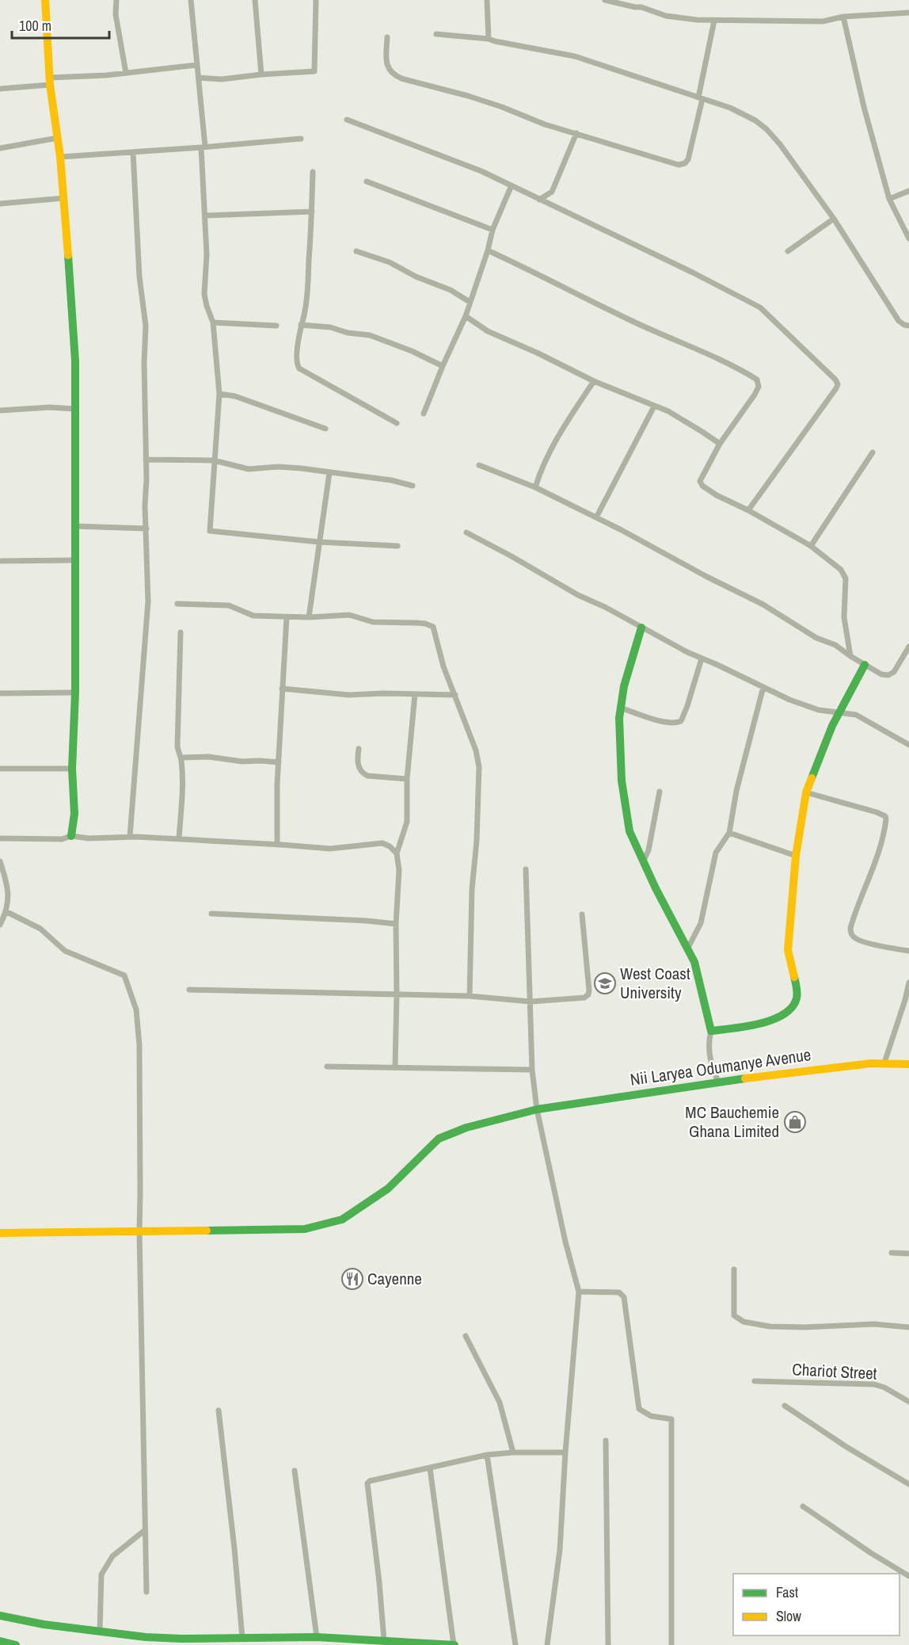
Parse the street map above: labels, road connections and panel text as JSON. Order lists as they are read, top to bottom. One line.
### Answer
{"streets":{"street":["Nii Laryea Odumanye Avenue","Chariot Street"]},"places":{"school or university":["West Coast University"],"shop":["MC Bauchemie Ghana Limited"],"restaurant":["Cayenne"]},"legend":["Fast","Slow"],"scale_bar":"100 m"}
